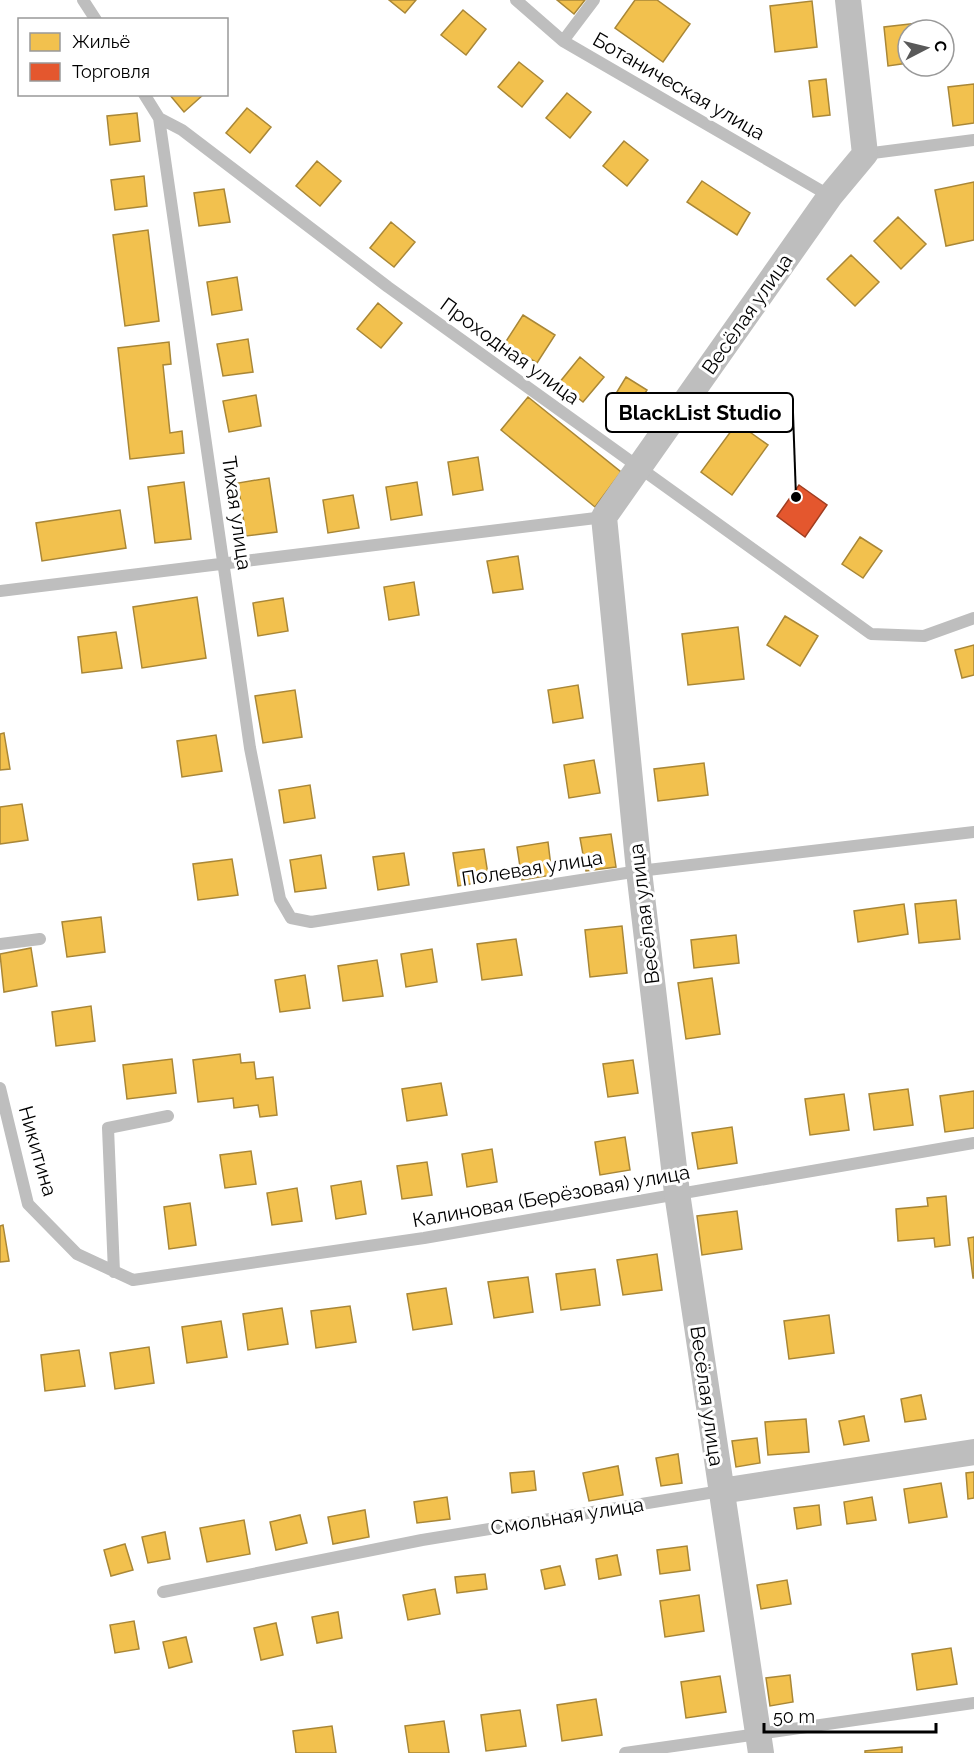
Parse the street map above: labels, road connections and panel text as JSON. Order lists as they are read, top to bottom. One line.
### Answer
{"streets":{"street":["Весёлая улица","Смольная улица"],"lane":["Ботаническая улица","Проходная улица","Тихая улица","Полевая улица","Никитина","Калиновая (Берёзовая) улица"]},"crossings":[["Ботаническая улица","Весёлая улица"],["Весёлая улица","Проходная улица"],["Весёлая улица","Полевая улица"],["Весёлая улица","Калиновая (Берёзовая) улица"],["Весёлая улица","Смольная улица"],["Проходная улица","Тихая улица"],["Тихая улица","Полевая улица"],["Никитина","Калиновая (Берёзовая) улица"]],"places":["BlackList Studio"],"legend":["Жильё","Торговля"],"scale_bar":"50 m","north":"right"}
